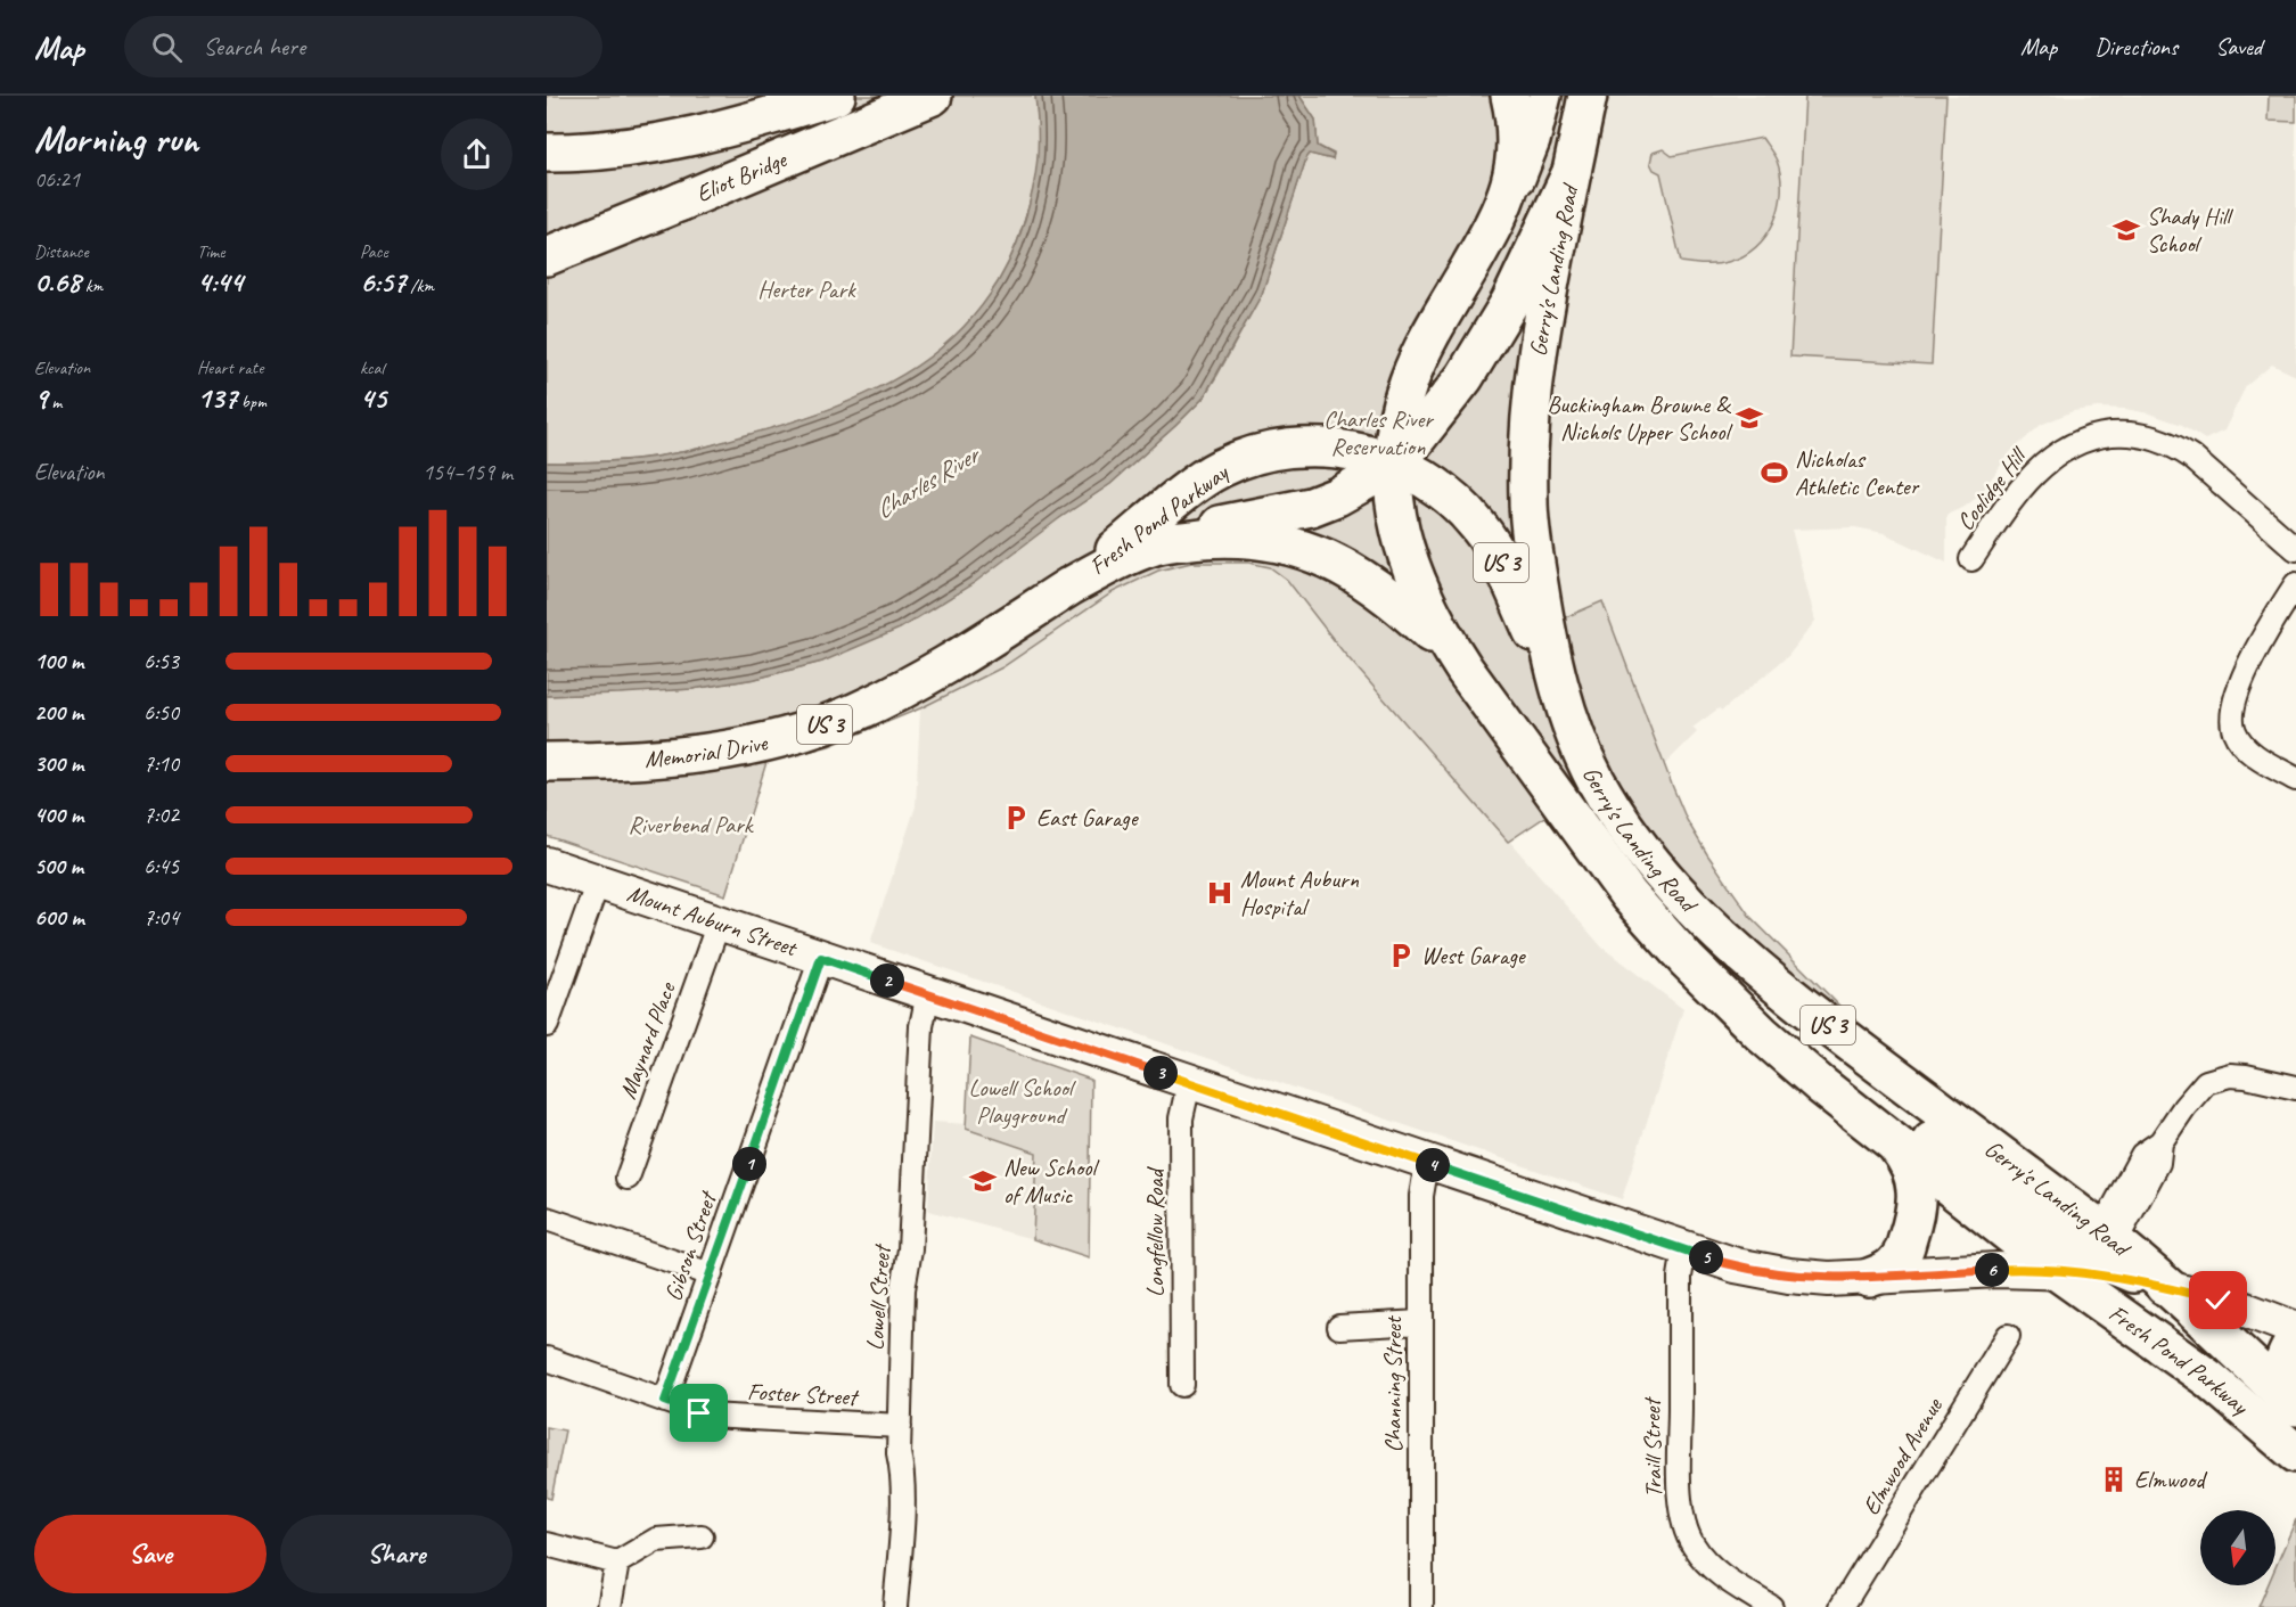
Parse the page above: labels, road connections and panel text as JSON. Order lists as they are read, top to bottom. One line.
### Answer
{"streets":{"highway":["Eliot Bridge","Gerry's Landing Road","Fresh Pond Parkway","US 3","Memorial Drive"],"main road":["Mount Auburn Street"],"street":["Coolidge Hill","Maynard Place","Longfellow Road","Gibson Street","Lowell Street","Channing Street","Foster Street","Traill Street","Elmwood Avenue"]},"crossings":[["Gerry's Landing Road","Fresh Pond Parkway"],["Gerry's Landing Road","Mount Auburn Street"],["Fresh Pond Parkway","Memorial Drive"],["Fresh Pond Parkway","Mount Auburn Street"],["Mount Auburn Street","Maynard Place"],["Mount Auburn Street","Longfellow Road"],["Mount Auburn Street","Gibson Street"],["Mount Auburn Street","Lowell Street"],["Mount Auburn Street","Channing Street"],["Mount Auburn Street","Traill Street"],["Gibson Street","Foster Street"],["Lowell Street","Foster Street"]],"water":["Charles River"],"parks":["Herter Park","Charles River Reservation","Riverbend Park","Lowell School Playground"],"places":{"school or university":["Shady Hill School","Buckingham Browne & Nichols Upper School","New School of Music"],"sports":["Nicholas Athletic Center"],"parking":["East Garage","West Garage"],"hospital":["Mount Auburn Hospital"],"building":["Elmwood"]},"north":"bottom","page":{"header":"Map","search":"Search here","nav":["Map","Directions","Saved"],"heading":["Morning run","06:21"],"stats":[["Distance","0.68 km"],["Time","4:44"],["Pace","6:57 /km"],["Elevation","9 m"],["Heart rate","137 bpm"],["kcal","45"]],"chart":["Elevation","154–159 m"],"list":[{"name":"100 m","note":"6:53"},{"name":"200 m","note":"6:50"},{"name":"300 m","note":"7:10"},{"name":"400 m","note":"7:02"},{"name":"500 m","note":"6:45"},{"name":"600 m","note":"7:04"}],"pins":["2","3","1","4","5","6"],"buttons":["Save","Share"]}}
